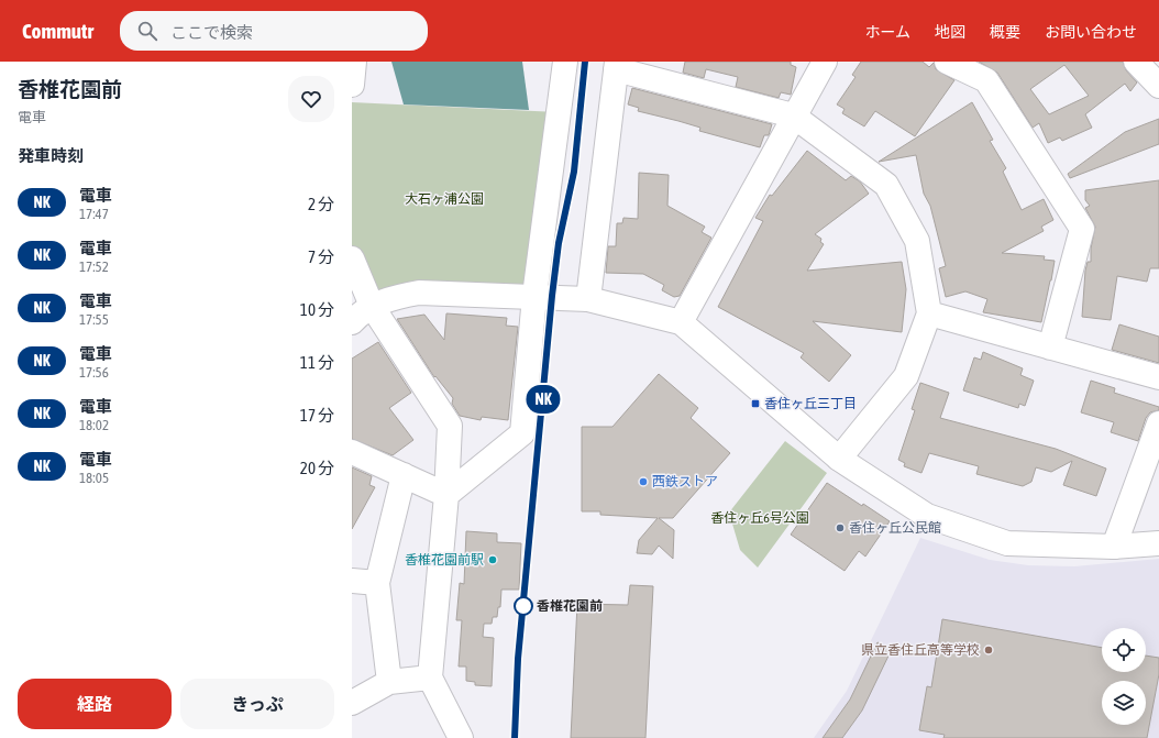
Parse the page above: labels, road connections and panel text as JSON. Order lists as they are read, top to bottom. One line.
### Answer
{"parks":["大石ヶ浦公園","香住ヶ丘6号公園"],"places":{"transit":["香住ヶ丘三丁目"],"other":["西鉄ストア","香住ヶ丘公民館","香椎花園前駅","香椎花園前","県立香住丘高等学校"]},"page":{"header":"Commutr","search":"ここで検索","nav":["ホーム","地図","概要","お問い合わせ"],"heading":[["香椎花園前","電車"],"発車時刻"],"on_map":"NK","list":[{"mark":"NK","name":"電車","note":"17:47","value":"2 分"},{"mark":"NK","name":"電車","note":"17:52","value":"7 分"},{"mark":"NK","name":"電車","note":"17:55","value":"10 分"},{"mark":"NK","name":"電車","note":"17:56","value":"11 分"},{"mark":"NK","name":"電車","note":"18:02","value":"17 分"},{"mark":"NK","name":"電車","note":"18:05","value":"20 分"}],"buttons":["経路","きっぷ"]}}
